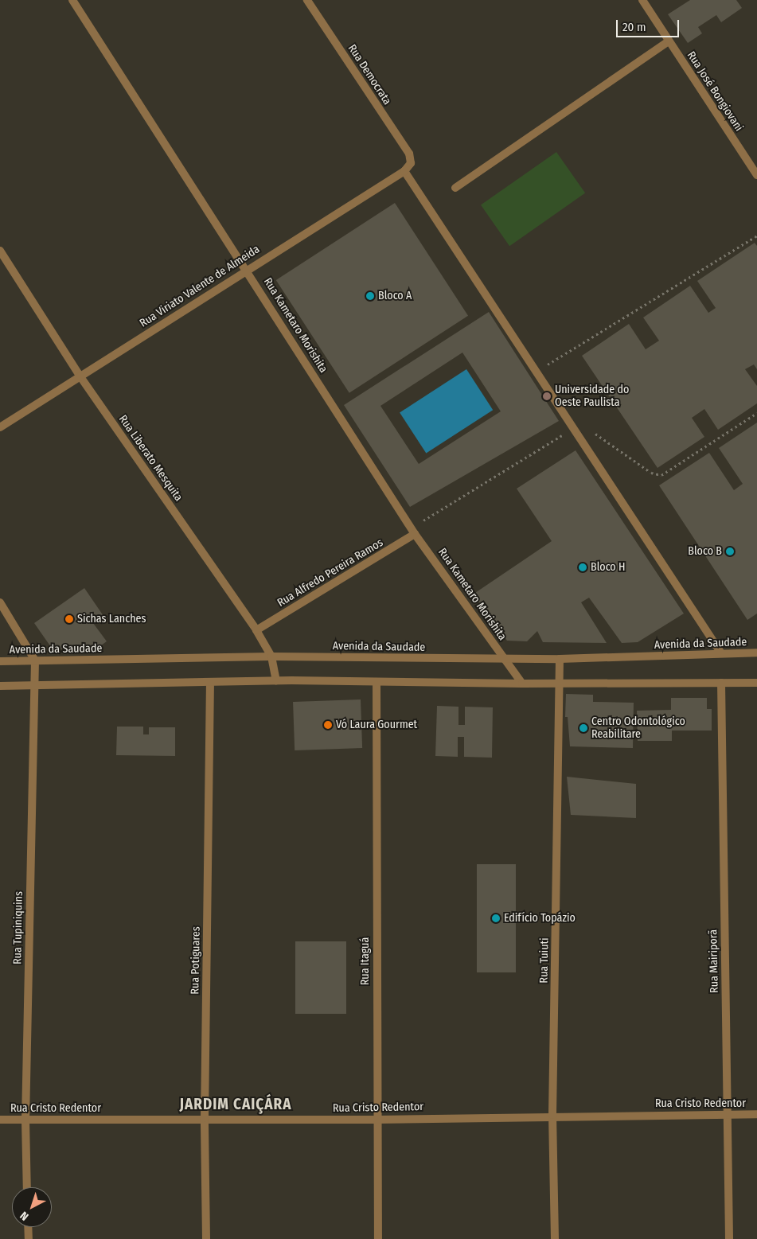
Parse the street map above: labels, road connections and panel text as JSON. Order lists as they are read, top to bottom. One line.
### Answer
{"streets":{"street":["Rua Democrata","Rua José Bongiovani","Rua Viriato Valente de Almeida","Rua Kametaro Morishita","Rua Liberato Mesquita","Rua Alfredo Pereira Ramos","Avenida da Saudade","Rua Tupiniquins","Rua Potiguares","Rua Tuiuti","Rua Itaguá","Rua Mairiporã","Rua Cristo Redentor"]},"crossings":[["Rua Democrata","Rua Viriato Valente de Almeida"],["Rua Viriato Valente de Almeida","Rua Kametaro Morishita"],["Rua Viriato Valente de Almeida","Rua Liberato Mesquita"],["Rua Kametaro Morishita","Rua Alfredo Pereira Ramos"],["Rua Kametaro Morishita","Avenida da Saudade"],["Rua Liberato Mesquita","Rua Alfredo Pereira Ramos"],["Rua Liberato Mesquita","Avenida da Saudade"],["Avenida da Saudade","Rua Tupiniquins"],["Avenida da Saudade","Rua Tuiuti"],["Rua Tupiniquins","Rua Cristo Redentor"],["Rua Potiguares","Rua Cristo Redentor"],["Rua Tuiuti","Rua Cristo Redentor"],["Rua Itaguá","Rua Cristo Redentor"],["Rua Mairiporã","Rua Cristo Redentor"]],"districts":["JARDIM CAIÇÁRA"],"places":["Bloco A","Universidade do Oeste Paulista","Bloco B","Bloco H","Sichas Lanches","Vó Laura Gourmet","Centro Odontológico Reabilitare","Edifício Topázio"],"scale_bar":"20 m","north":"bottom left"}
